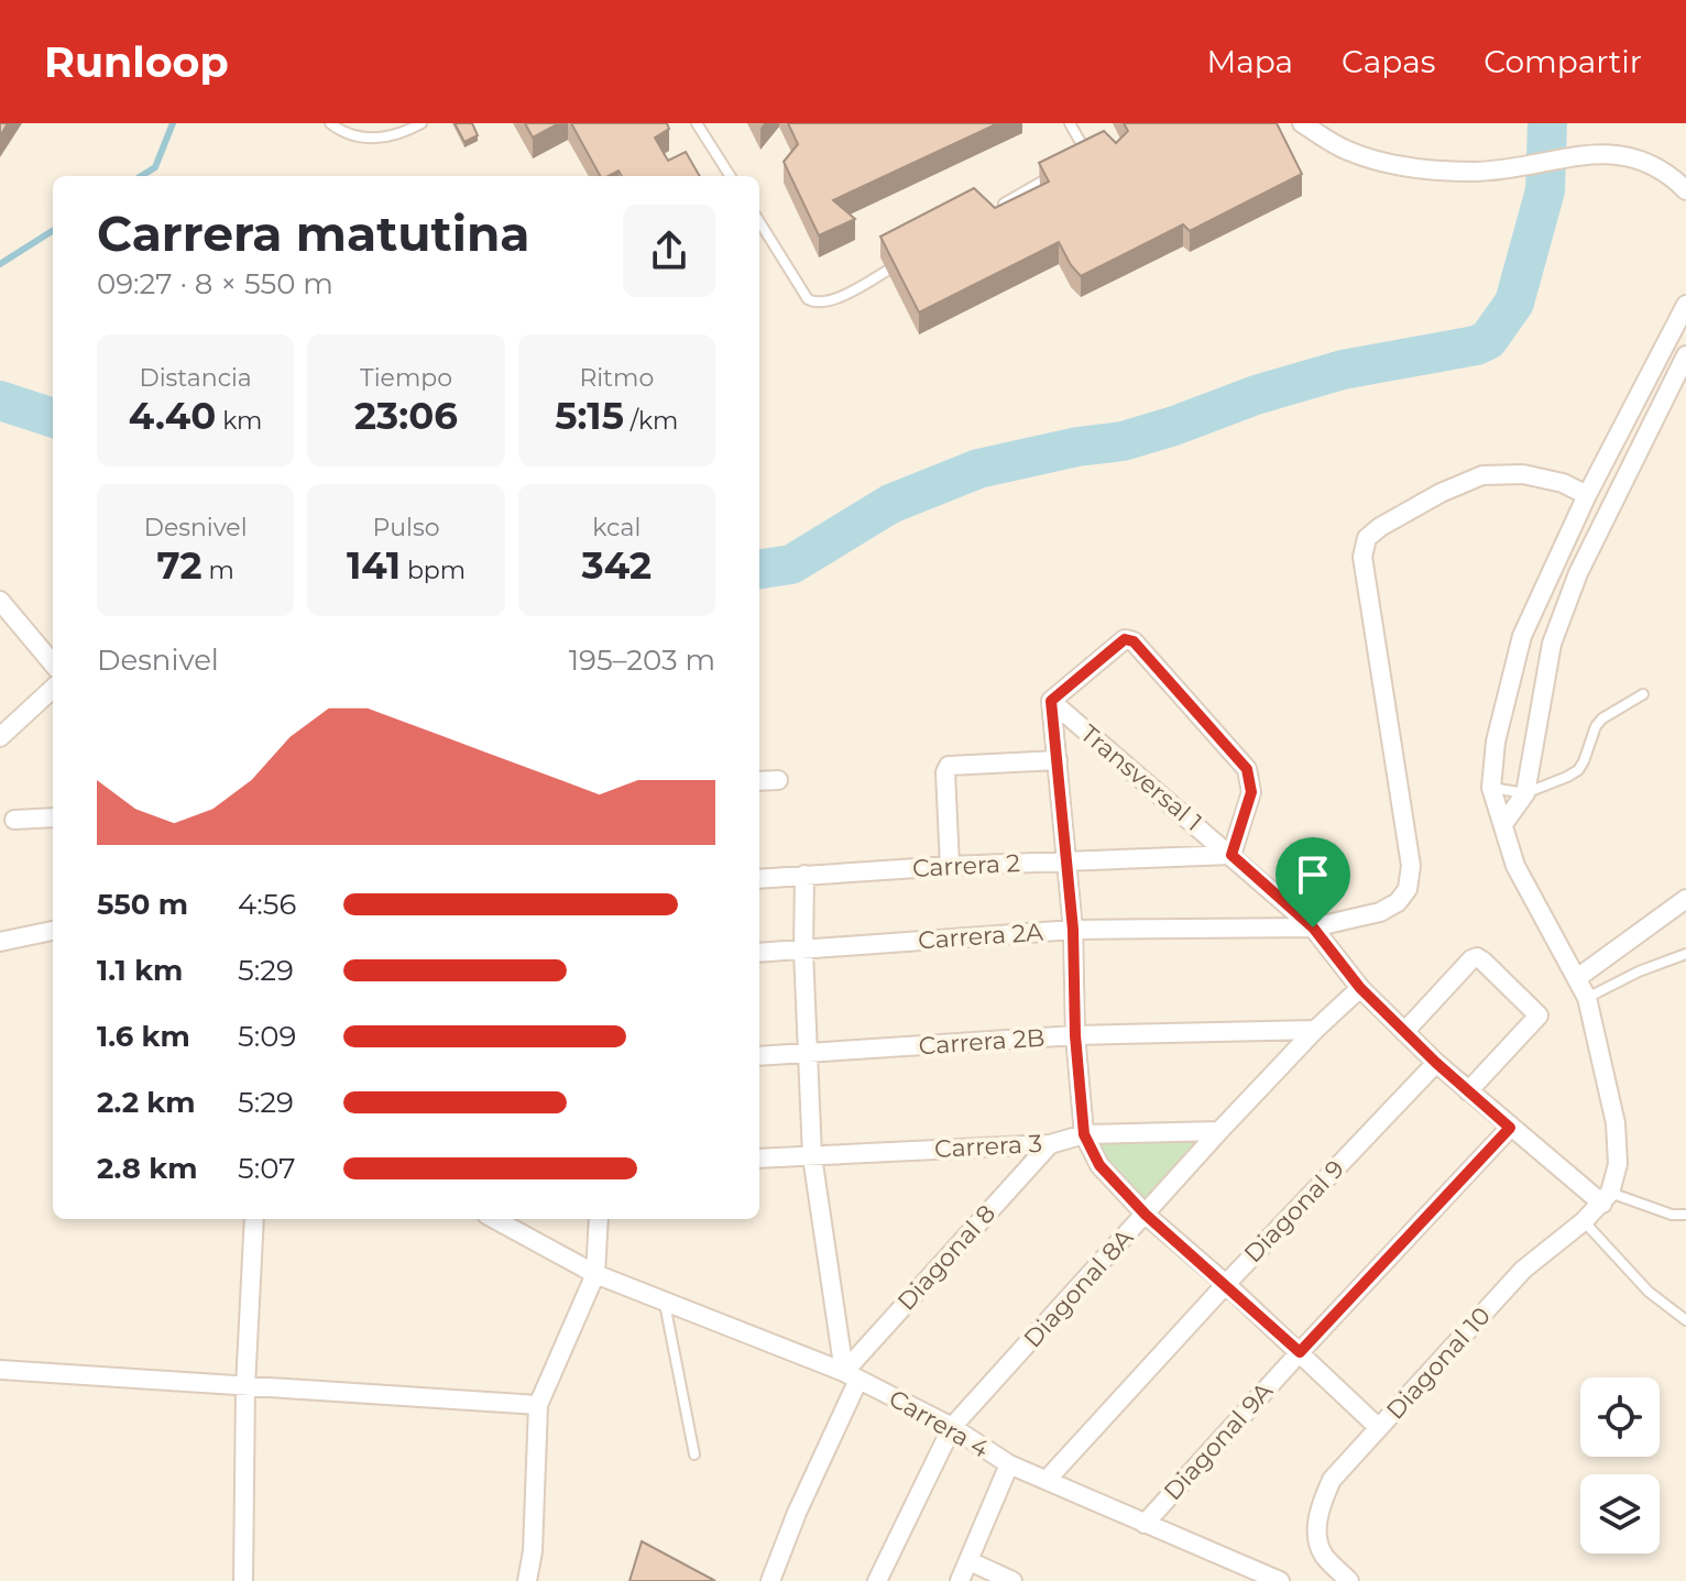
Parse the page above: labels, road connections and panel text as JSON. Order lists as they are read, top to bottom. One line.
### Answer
{"streets":{"street":["Transversal 1","Carrera 2","Carrera 2A","Carrera 2B","Carrera 3","Diagonal 9","Diagonal 8","Diagonal 8A","Diagonal 10","Carrera 4","Diagonal 9A"]},"crossings":[["Transversal 1","Carrera 2"],["Transversal 1","Carrera 2A"],["Transversal 1","Diagonal 9"],["Transversal 1","Diagonal 8A"],["Transversal 1","Diagonal 10"],["Transversal 1","Diagonal 9A"],["Carrera 2B","Diagonal 8A"],["Carrera 3","Diagonal 8"],["Carrera 3","Diagonal 8A"],["Diagonal 9","Carrera 4"],["Diagonal 8","Carrera 4"],["Diagonal 8A","Carrera 4"],["Carrera 4","Diagonal 9A"]],"page":{"header":"Runloop","nav":["Mapa","Capas","Compartir"],"heading":["Carrera matutina","09:27 · 8 × 550 m"],"stats":[["Distancia","4.40 km"],["Tiempo","23:06"],["Ritmo","5:15 /km"],["Desnivel","72 m"],["Pulso","141 bpm"],["kcal","342"]],"chart":["Desnivel","195–203 m"],"list":[{"name":"550 m","note":"4:56"},{"name":"1.1 km","note":"5:29"},{"name":"1.6 km","note":"5:09"},{"name":"2.2 km","note":"5:29"},{"name":"2.8 km","note":"5:07"}]}}
